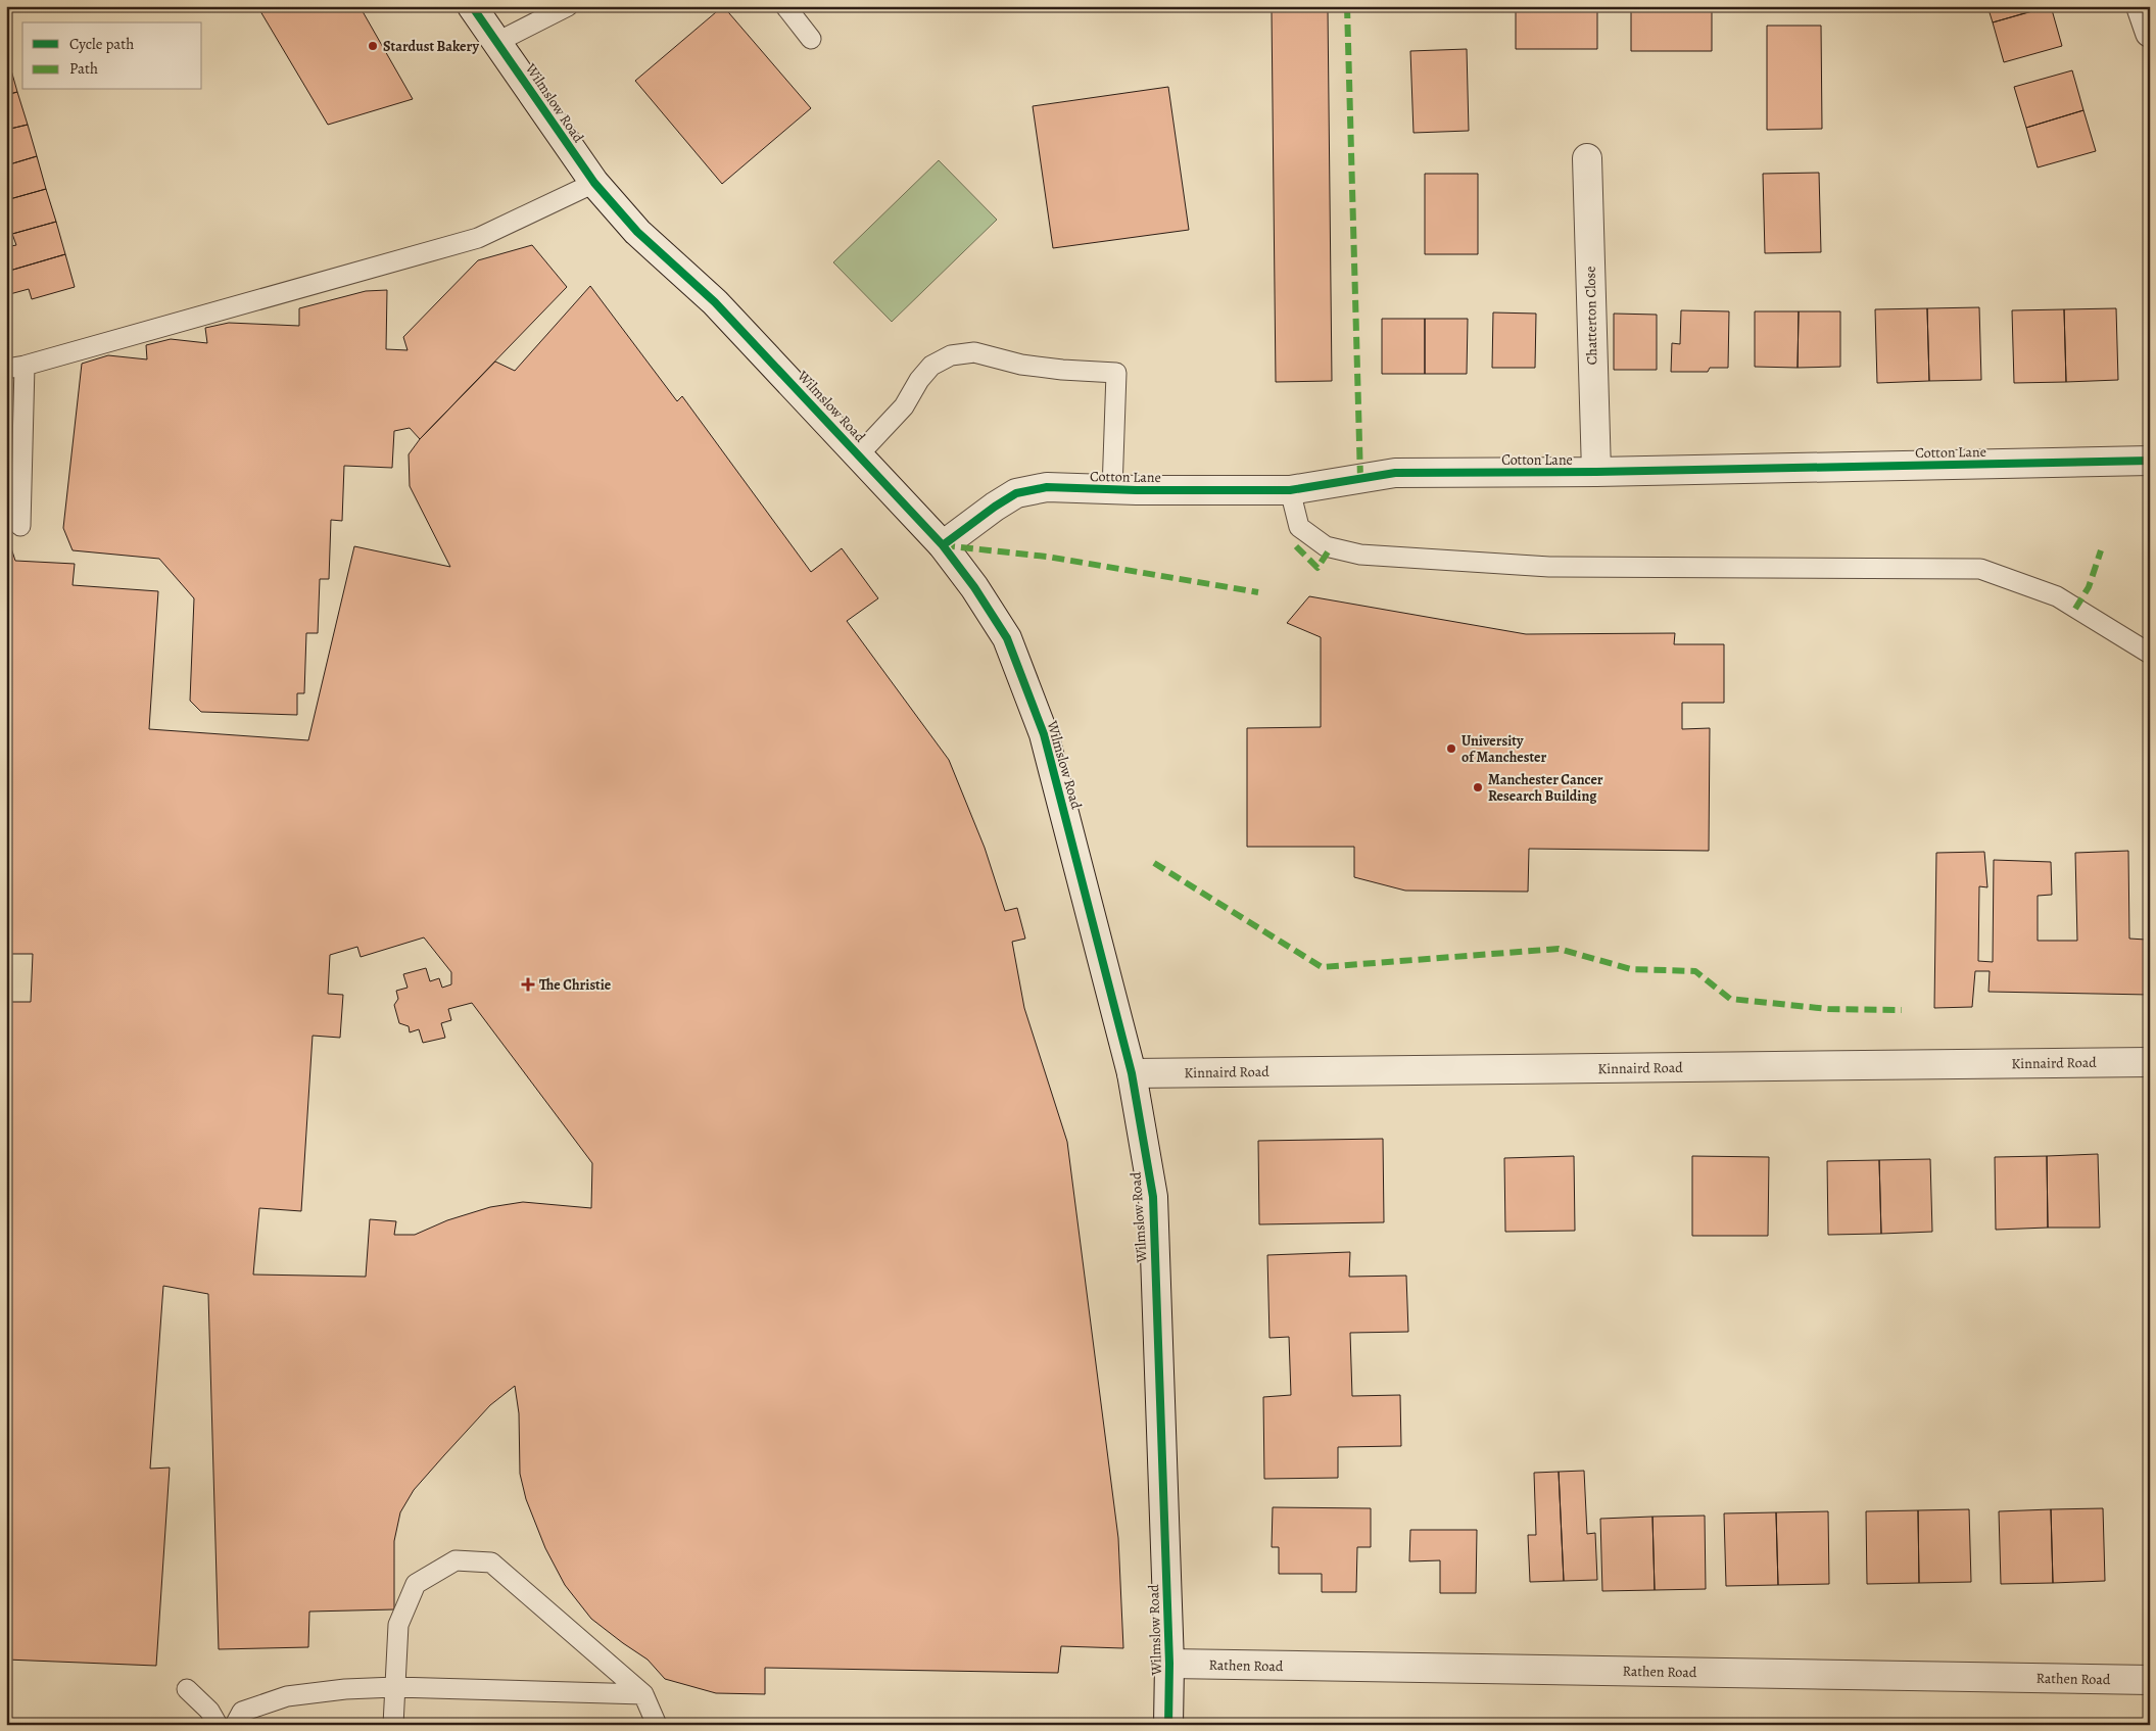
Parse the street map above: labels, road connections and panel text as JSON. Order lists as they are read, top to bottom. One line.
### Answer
{"streets":{"street":["Wilmslow Road","Chatterton Close","Cotton Lane","Kinnaird Road","Rathen Road"]},"crossings":[["Wilmslow Road","Cotton Lane"],["Wilmslow Road","Kinnaird Road"],["Wilmslow Road","Rathen Road"],["Chatterton Close","Cotton Lane"]],"places":{"other":["Stardust Bakery","University of Manchester","Manchester Cancer Research Building"],"health":["The Christie"]},"legend":["Cycle path","Path"]}
